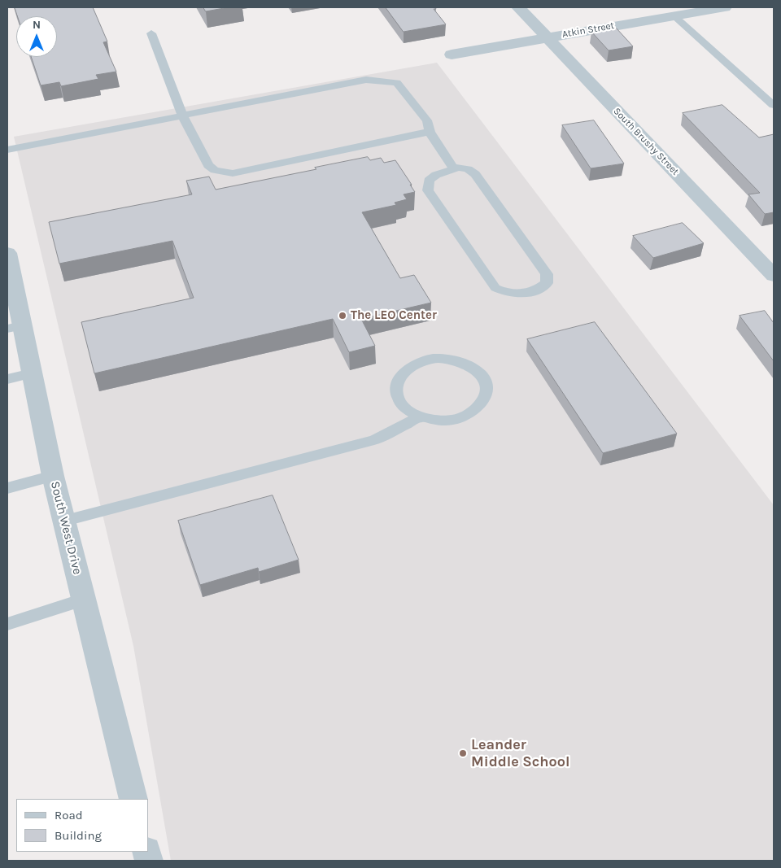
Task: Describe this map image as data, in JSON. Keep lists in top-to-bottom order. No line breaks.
{"streets":{"street":["Atkin Street","South Brushy Street","South West Drive"]},"crossings":[["Atkin Street","South Brushy Street"]],"places":["The LEO Center","Leander Middle School"],"legend":["Road","Building"],"north":"top"}
